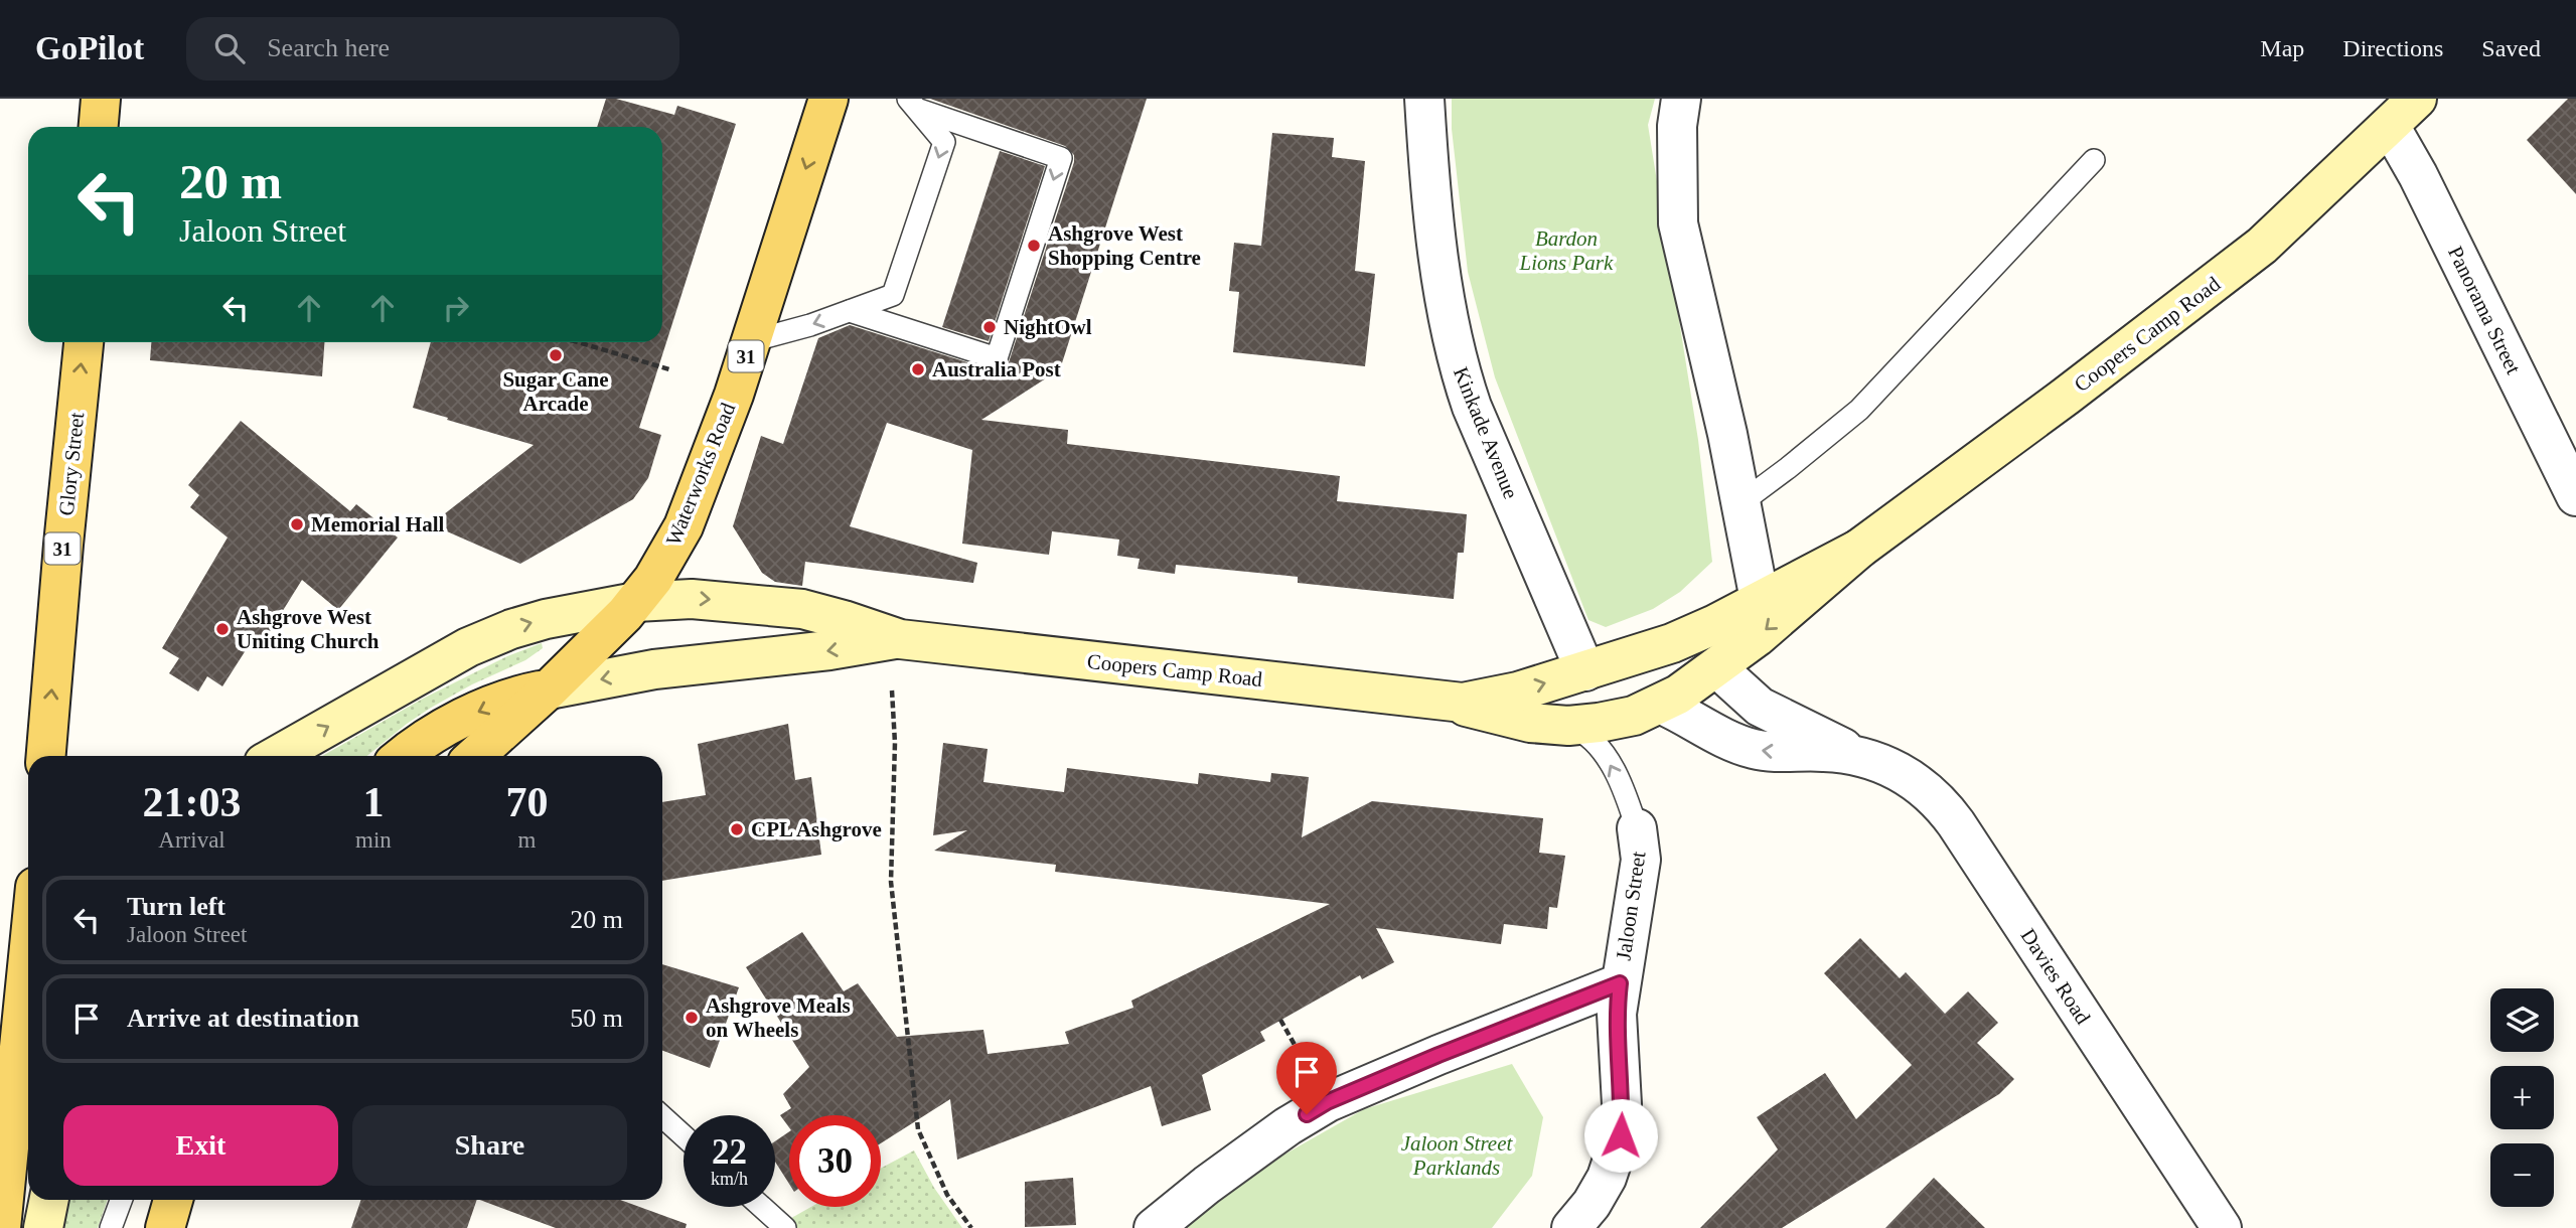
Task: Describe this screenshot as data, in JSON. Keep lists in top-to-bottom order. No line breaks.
{"streets":{"main road":["Coopers Camp Road","31","Glory Street","Waterworks Road"],"street":["Panorama Street","Kinkade Avenue","Jaloon Street","Davies Road"]},"crossings":[["Panorama Street","Coopers Camp Road"],["Coopers Camp Road","Kinkade Avenue"],["Coopers Camp Road","Waterworks Road"],["Coopers Camp Road","Jaloon Street"],["Coopers Camp Road","Davies Road"]],"one_way":["Glory Street"],"parks":["Bardon Lions Park","Jaloon Street Parklands"],"places":["Ashgrove West Shopping Centre","NightOwl","Sugar Cane Arcade","Australia Post","Memorial Hall","Ashgrove West Uniting Church","CPL Ashgrove","Ashgrove Meals on Wheels"],"page":{"header":"GoPilot","search":"Search here","nav":["Map","Directions","Saved"],"turn":["20 m","Jaloon Street"],"eta":["21:03","Arrival","1","min","70","m"],"list":[{"name":"Turn left","note":"Jaloon Street","value":"20 m"},{"name":"Arrive at destination","value":"50 m"}],"map_buttons":["+","−"],"buttons":["Exit","Share"],"speed":"22 km/h","limit":"30"}}
